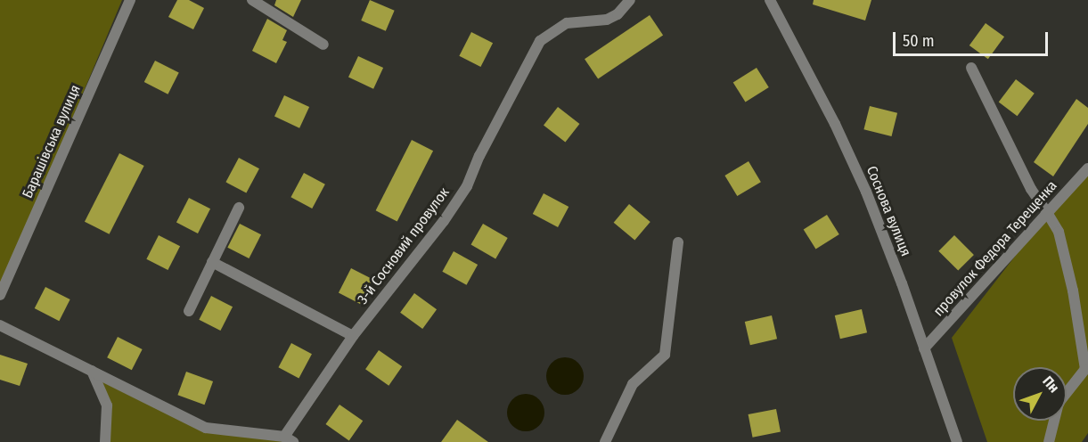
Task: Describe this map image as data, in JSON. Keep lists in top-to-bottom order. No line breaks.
{"streets":{"street":["Барашівська вулиця","Соснова вулиця","3-й Сосновий провулок","провулок Федора Терещенка"]},"crossings":[["Соснова вулиця","провулок Федора Терещенка"]],"scale_bar":"50 m","north":"top right"}
